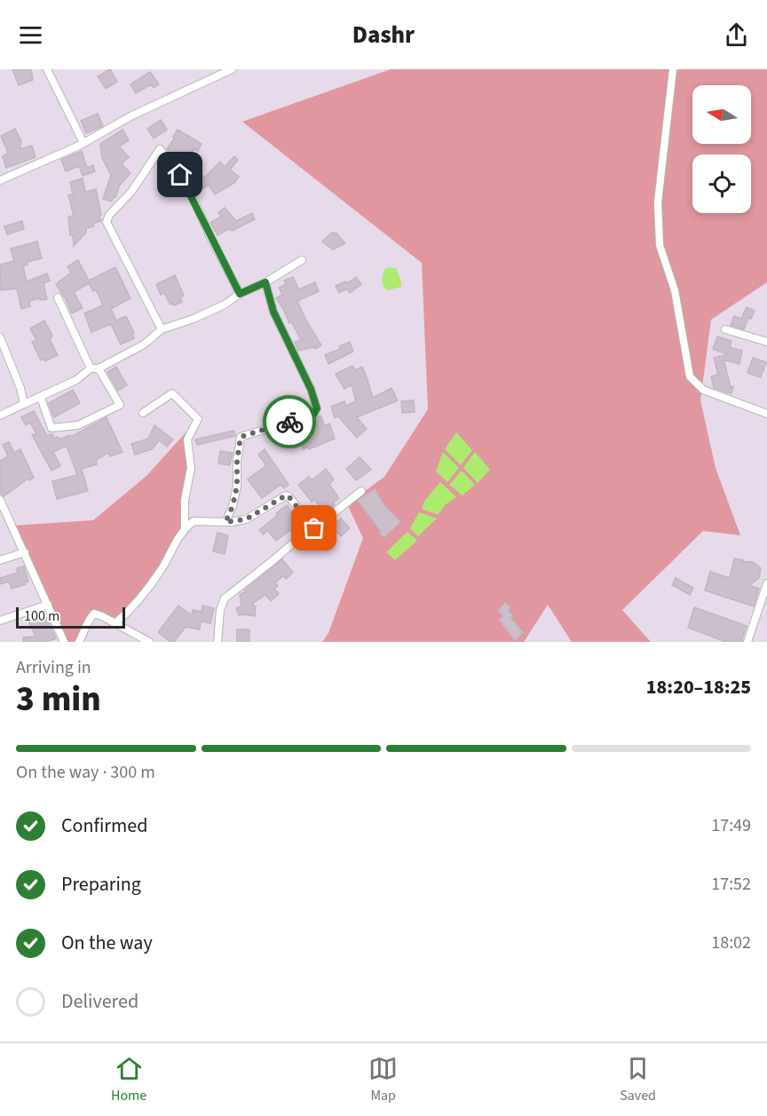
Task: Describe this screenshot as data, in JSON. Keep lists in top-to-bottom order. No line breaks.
{"scale_bar":"100 m","north":"left","page":{"header":"Dashr","scale":"100 m","heading":["3 min","Arriving in","18:20–18:25"],"bar":"On the way · 300 m","list":[["Confirmed","17:49"],["Preparing","17:52"],["On the way","18:02"],"Delivered"],"tabs":["Home","Map","Saved"]}}
